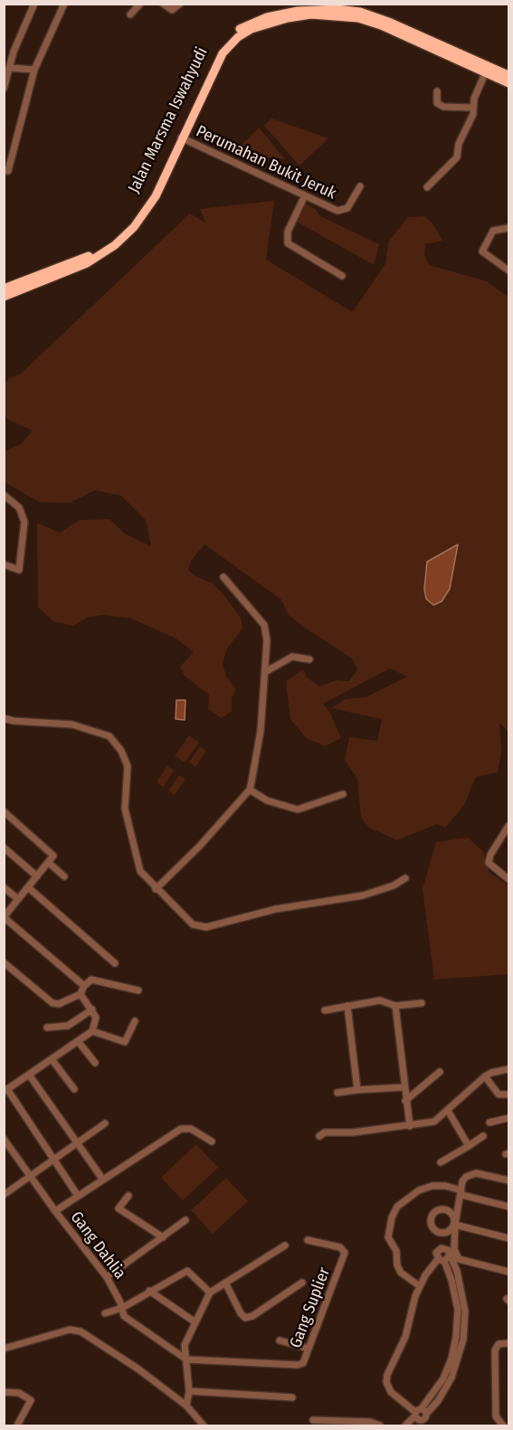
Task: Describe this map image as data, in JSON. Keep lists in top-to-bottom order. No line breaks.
{"streets":{"highway":["Jalan Marsma Iswahyudi"],"street":["Perumahan Bukit Jeruk","Gang Dahlia","Gang Suplier"]},"crossings":[["Jalan Marsma Iswahyudi","Perumahan Bukit Jeruk"],["Gang Dahlia","Gang Suplier"]]}
